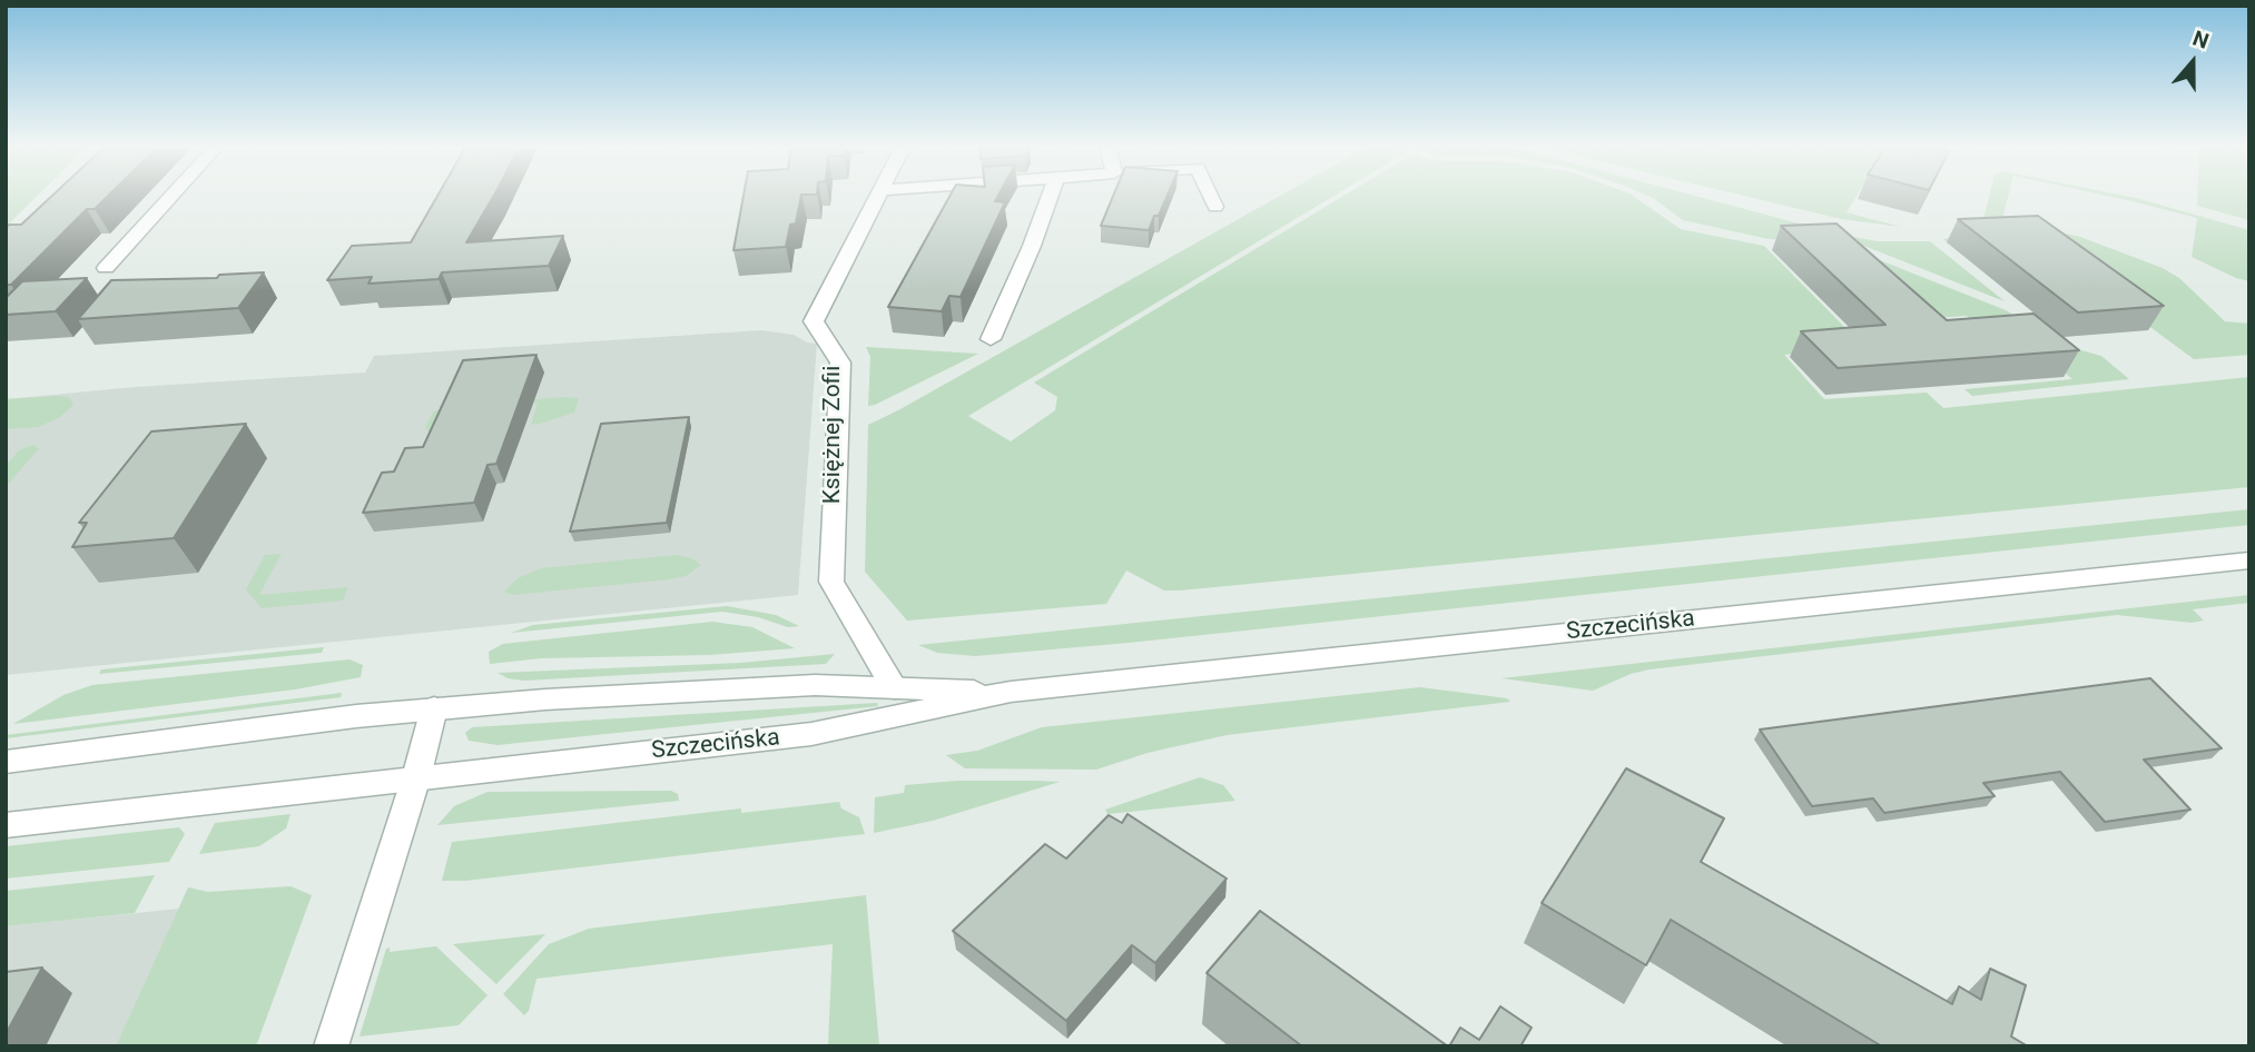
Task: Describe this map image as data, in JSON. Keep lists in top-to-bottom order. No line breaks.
{"streets":{"street":["Księżnej Zofii","Szczecińska"]},"crossings":[["Księżnej Zofii","Szczecińska"]],"north":"top"}
